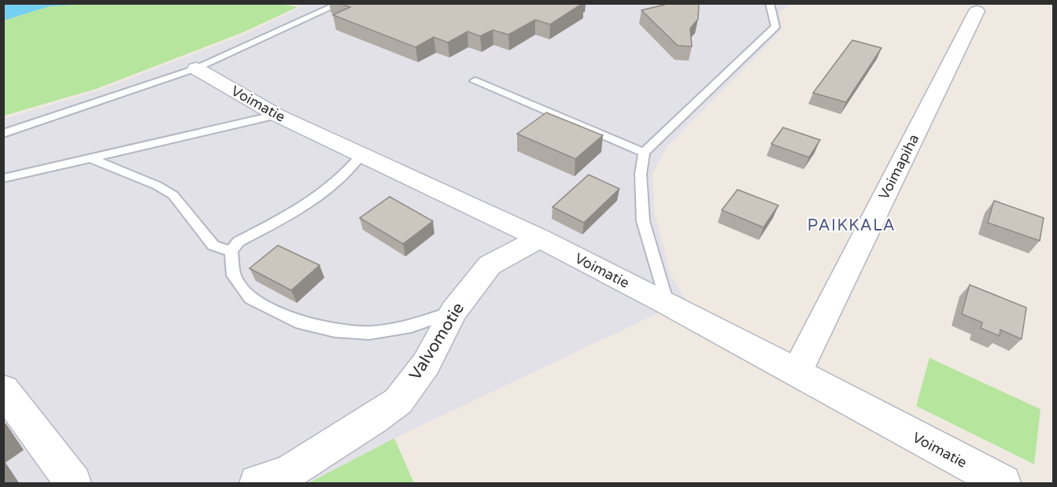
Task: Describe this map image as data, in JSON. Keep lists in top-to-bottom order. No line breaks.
{"streets":{"street":["Voimatie","Voimapiha","Valvomotie"]},"crossings":[["Voimatie","Voimapiha"],["Voimatie","Valvomotie"]],"districts":["PAIKKALA"]}
